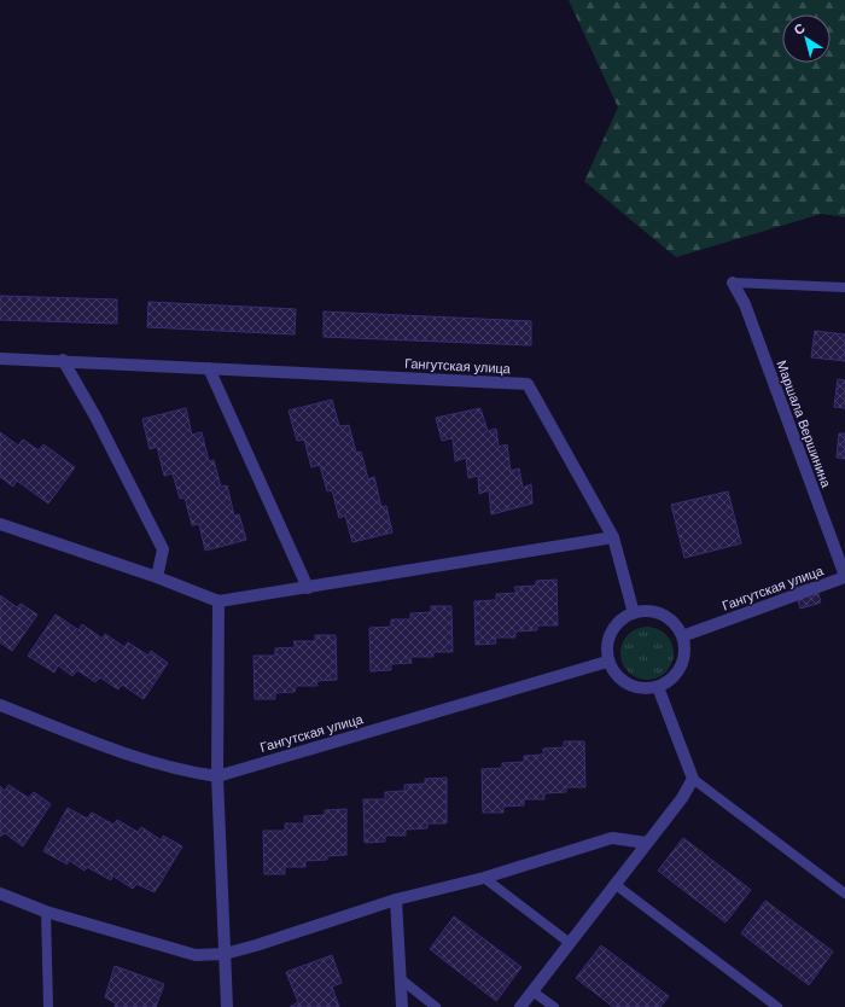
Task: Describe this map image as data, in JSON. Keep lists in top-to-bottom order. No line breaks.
{"streets":{"street":["Гангутская улица","Маршала Вершинина"]},"crossings":[["Гангутская улица","Маршала Вершинина"]],"north":"top left"}
